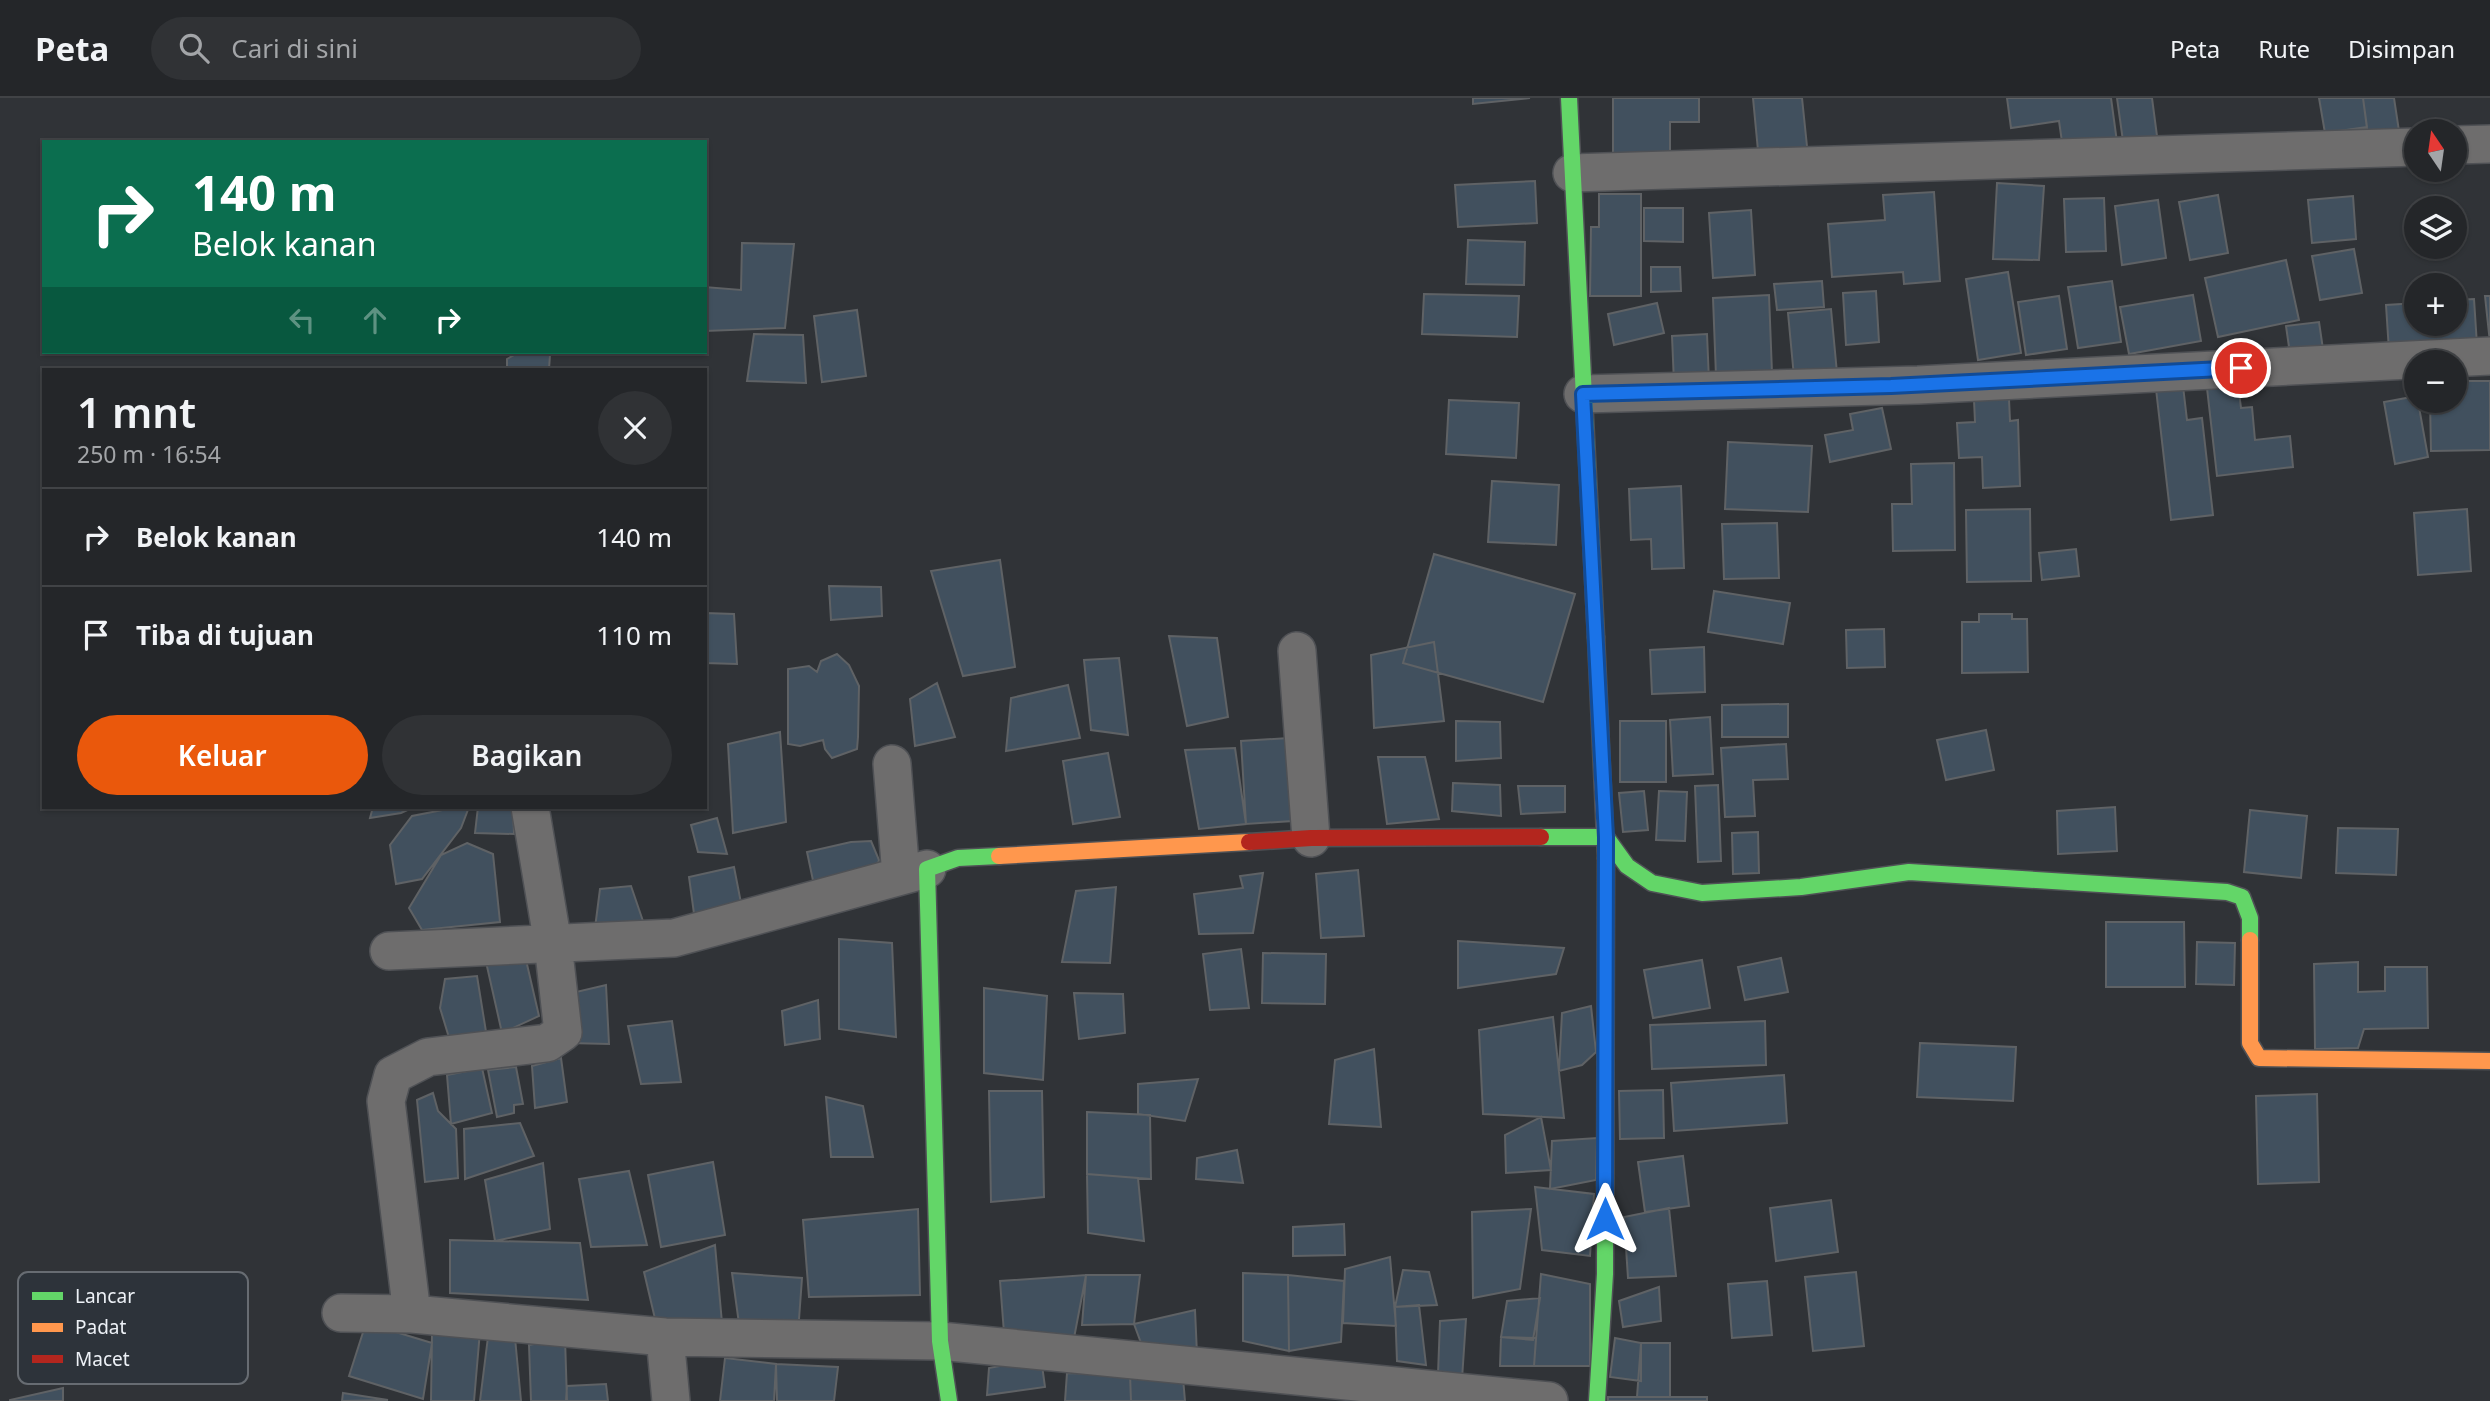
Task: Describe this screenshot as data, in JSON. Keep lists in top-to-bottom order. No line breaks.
{"legend":["Lancar","Padat","Macet"],"north":"top","page":{"header":"Peta","search":"Cari di sini","nav":["Peta","Rute","Disimpan"],"map_buttons":["+","−"],"turn":["140 m","Belok kanan"],"heading":["1 mnt","250 m · 16:54"],"list":[{"name":"Belok kanan","value":"140 m"},{"name":"Tiba di tujuan","value":"110 m"}],"buttons":["Keluar","Bagikan"]}}
